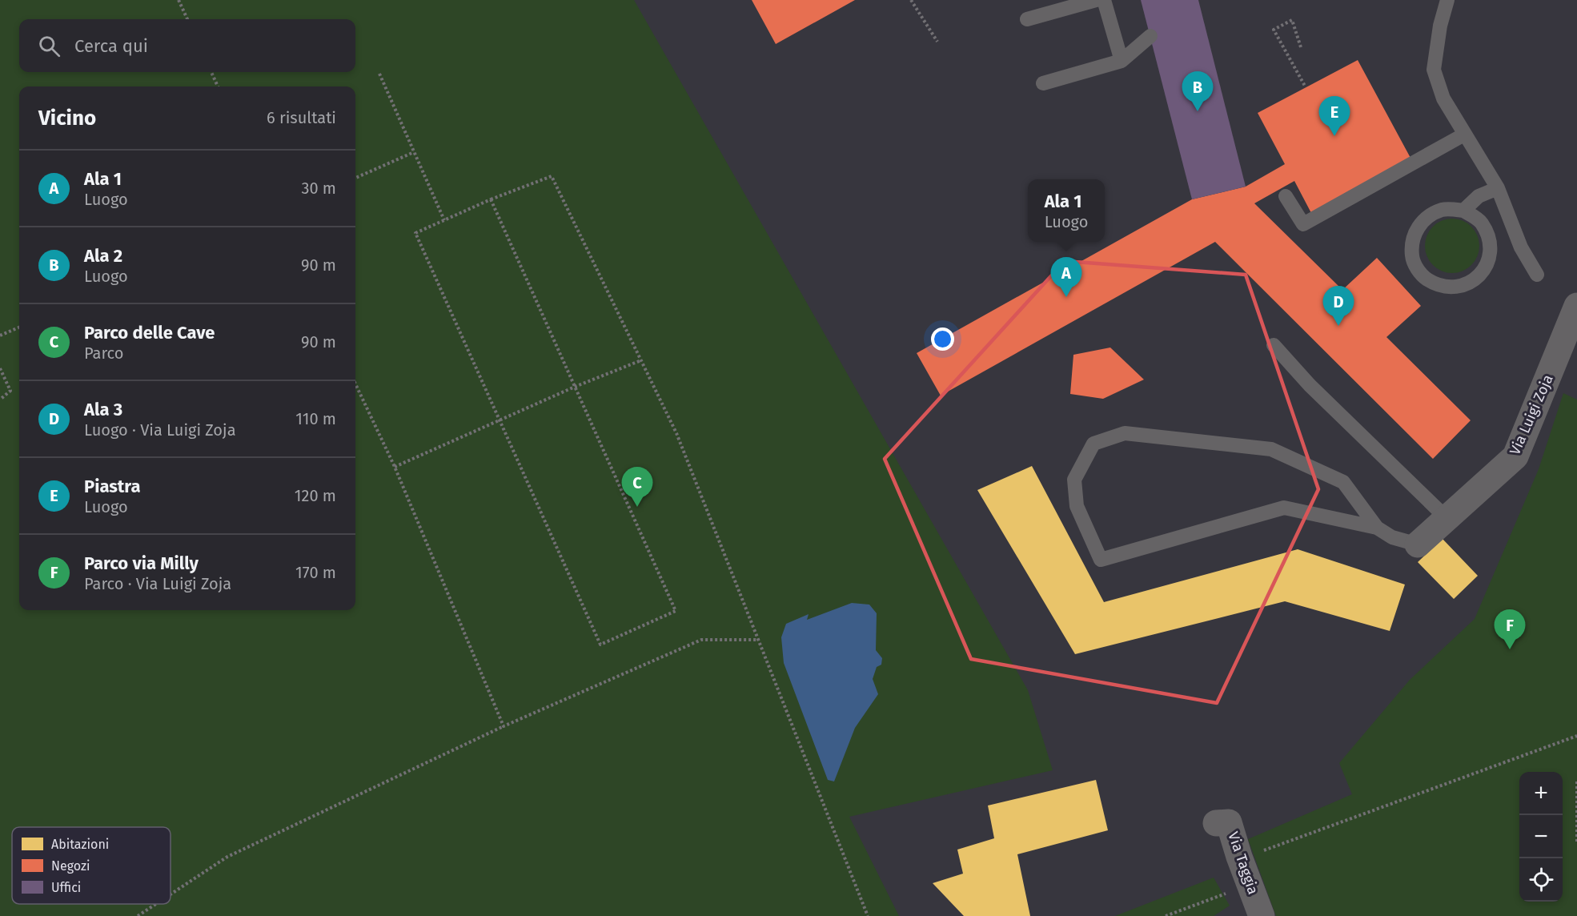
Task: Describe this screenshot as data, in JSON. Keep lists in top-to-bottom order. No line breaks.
{"streets":{"street":["Via Luigi Zoja","Via Taggia"]},"legend":["Abitazioni","Negozi","Uffici"],"page":{"search":"Cerca qui","pins":["B","E","A","D","C","F"],"heading":["Vicino","6 risultati"],"list":[{"mark":"A","name":"Ala 1","note":"Luogo","value":"30 m"},{"mark":"B","name":"Ala 2","note":"Luogo","value":"90 m"},{"mark":"C","name":"Parco delle Cave","note":"Parco","value":"90 m"},{"mark":"D","name":"Ala 3","note":"Luogo · Via Luigi Zoja","value":"110 m"},{"mark":"E","name":"Piastra","note":"Luogo","value":"120 m"},{"mark":"F","name":"Parco via Milly","note":"Parco · Via Luigi Zoja","value":"170 m"}],"popup":["Ala 1","Luogo"],"map_buttons":["+","−"]}}
